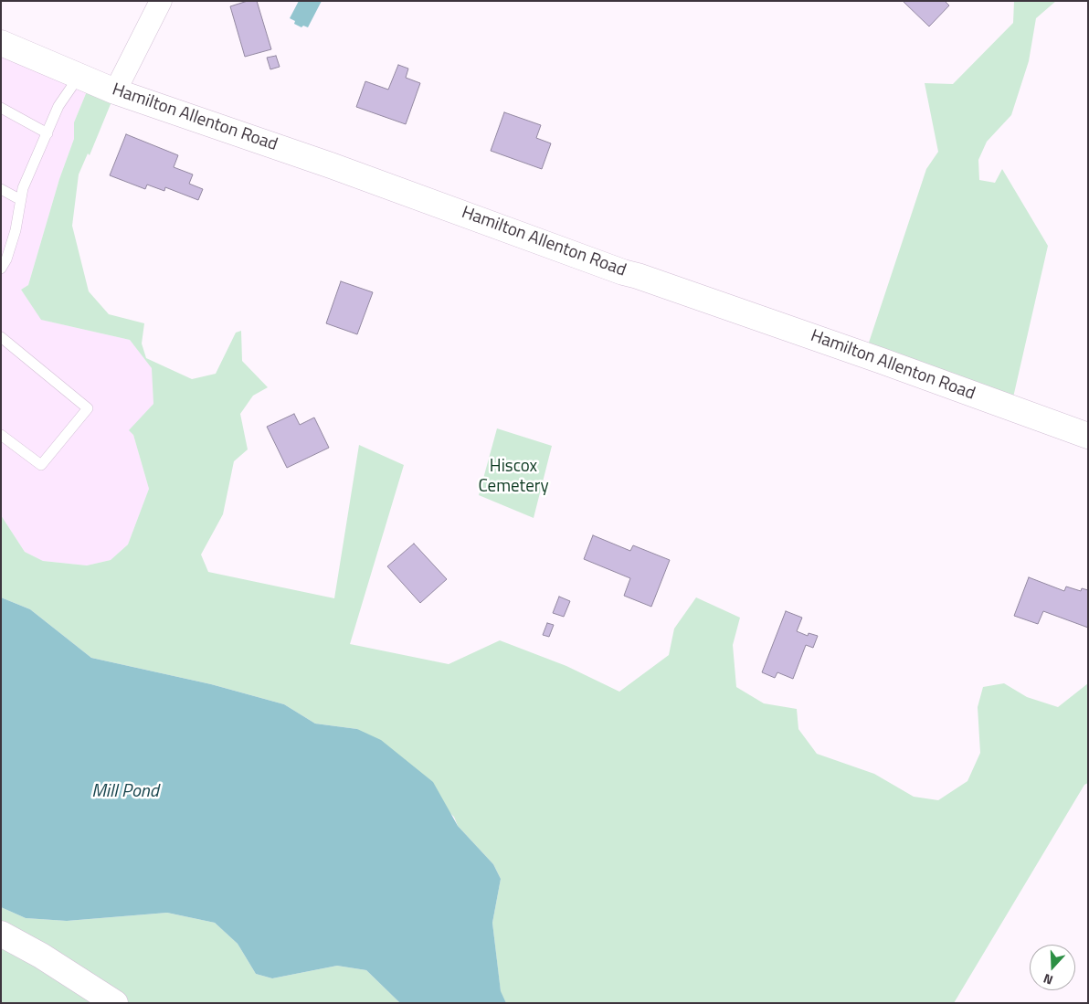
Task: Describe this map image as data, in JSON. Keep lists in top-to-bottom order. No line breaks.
{"streets":{"street":["Hamilton Allenton Road"]},"water":["Mill Pond"],"parks":["Hiscox Cemetery"],"north":"bottom"}
